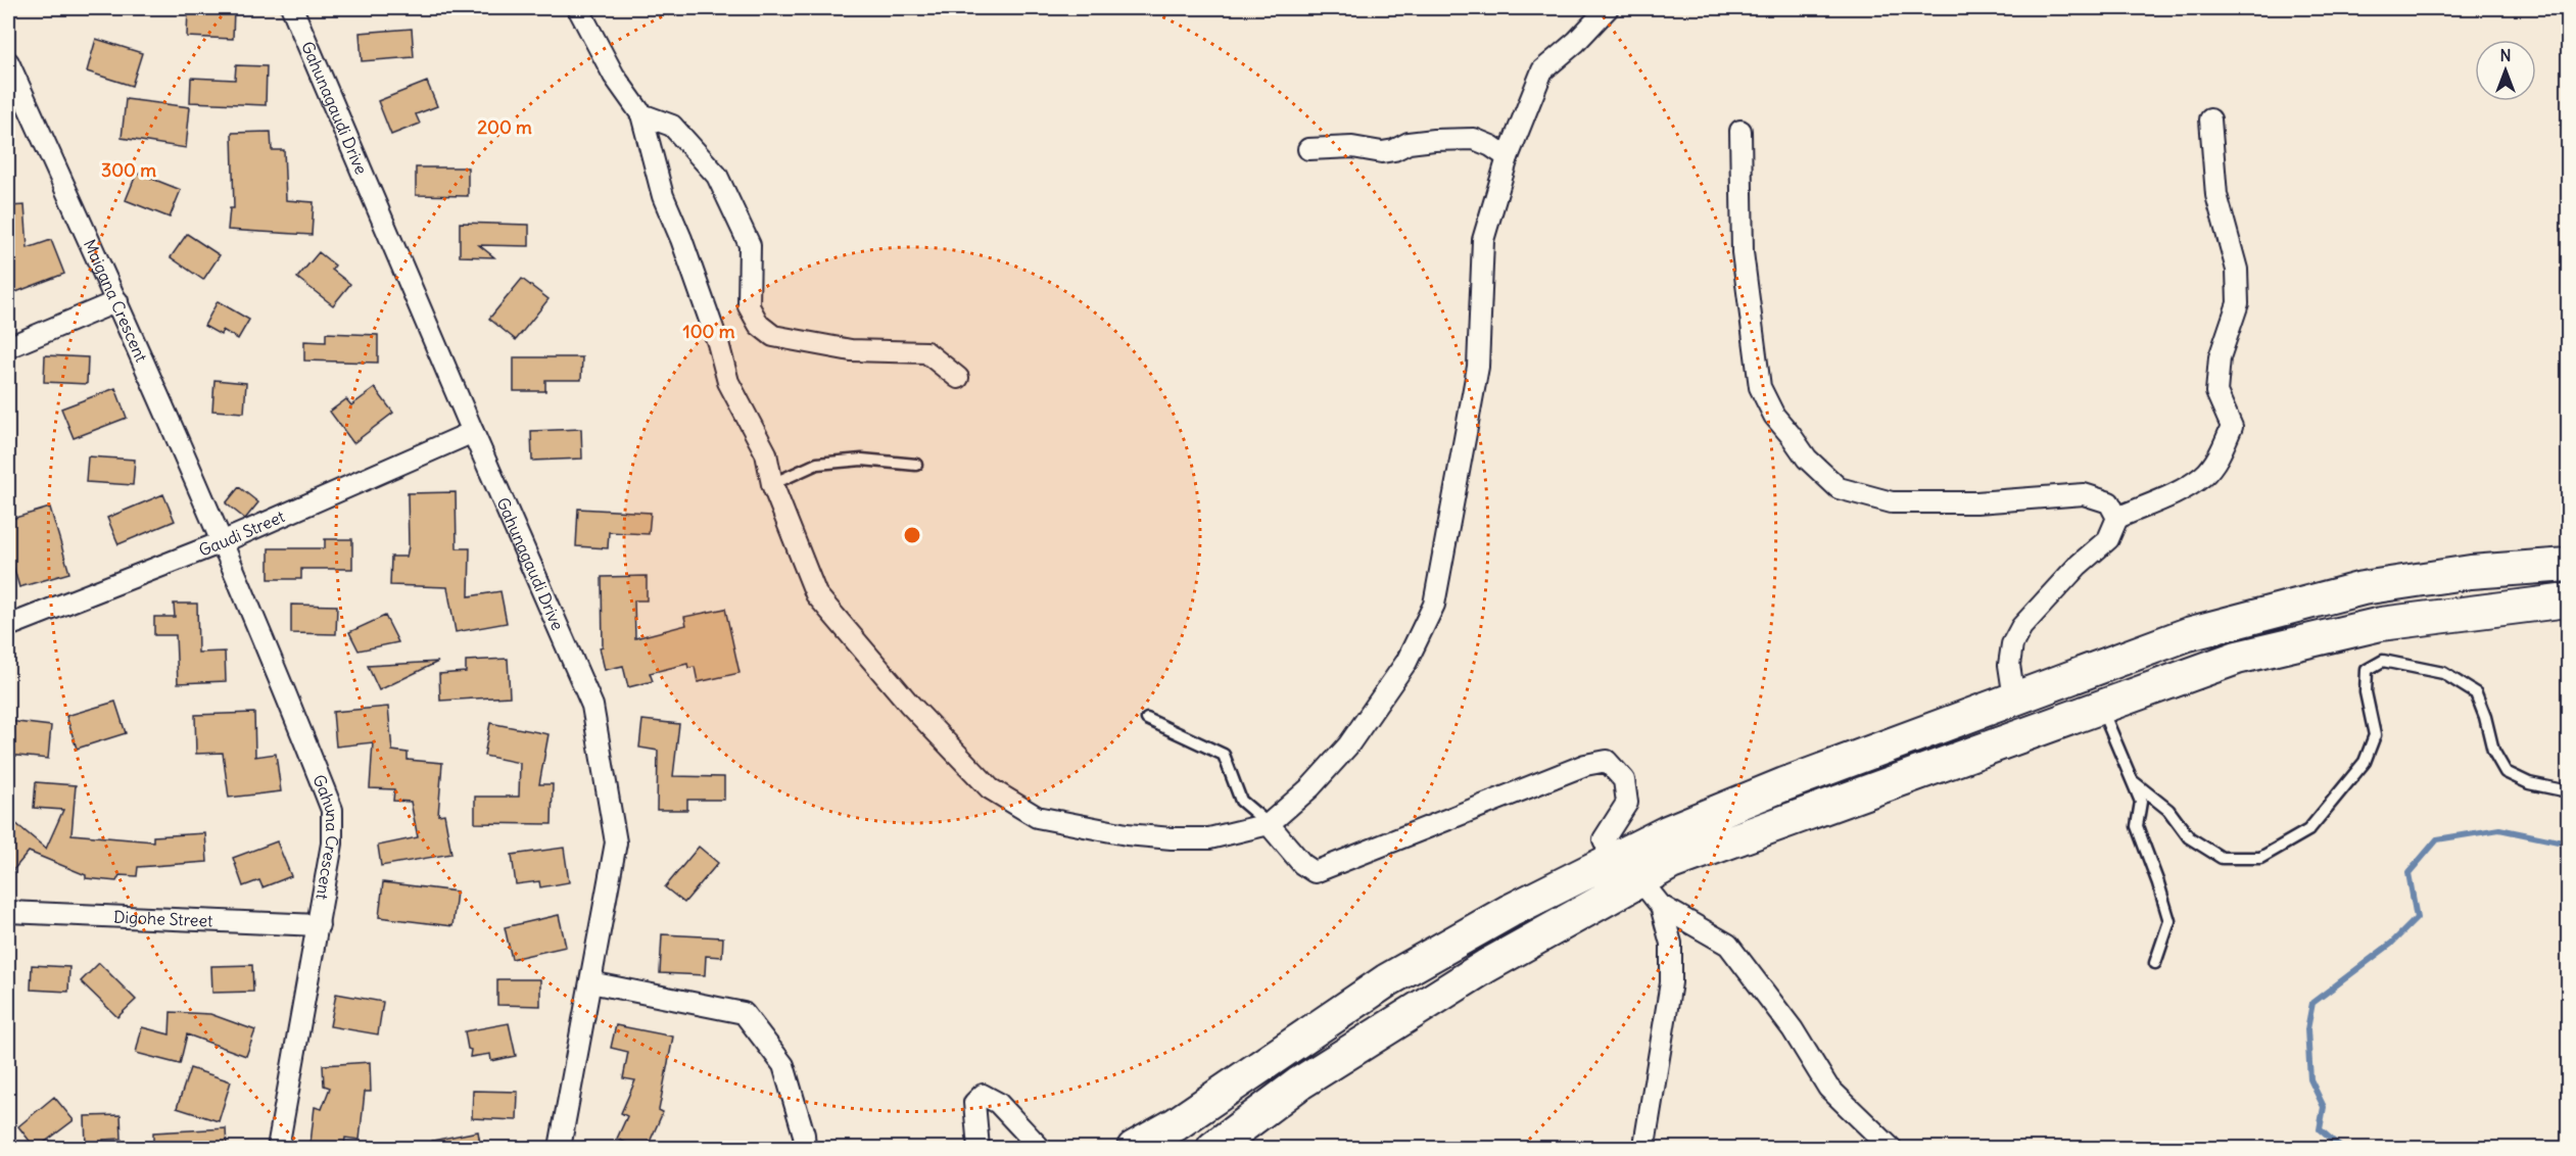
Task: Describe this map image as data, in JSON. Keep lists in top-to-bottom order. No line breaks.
{"streets":{"street":["Gahunagaudi Drive","Maigana Crescent","Gaudi Street","Gahuna Crescent","Digohe Street"]},"crossings":[["Gahunagaudi Drive","Gaudi Street"],["Maigana Crescent","Gaudi Street"],["Maigana Crescent","Gahuna Crescent"],["Gaudi Street","Gahuna Crescent"],["Gahuna Crescent","Digohe Street"]],"north":"top","rings":["200 m","300 m","100 m"]}
